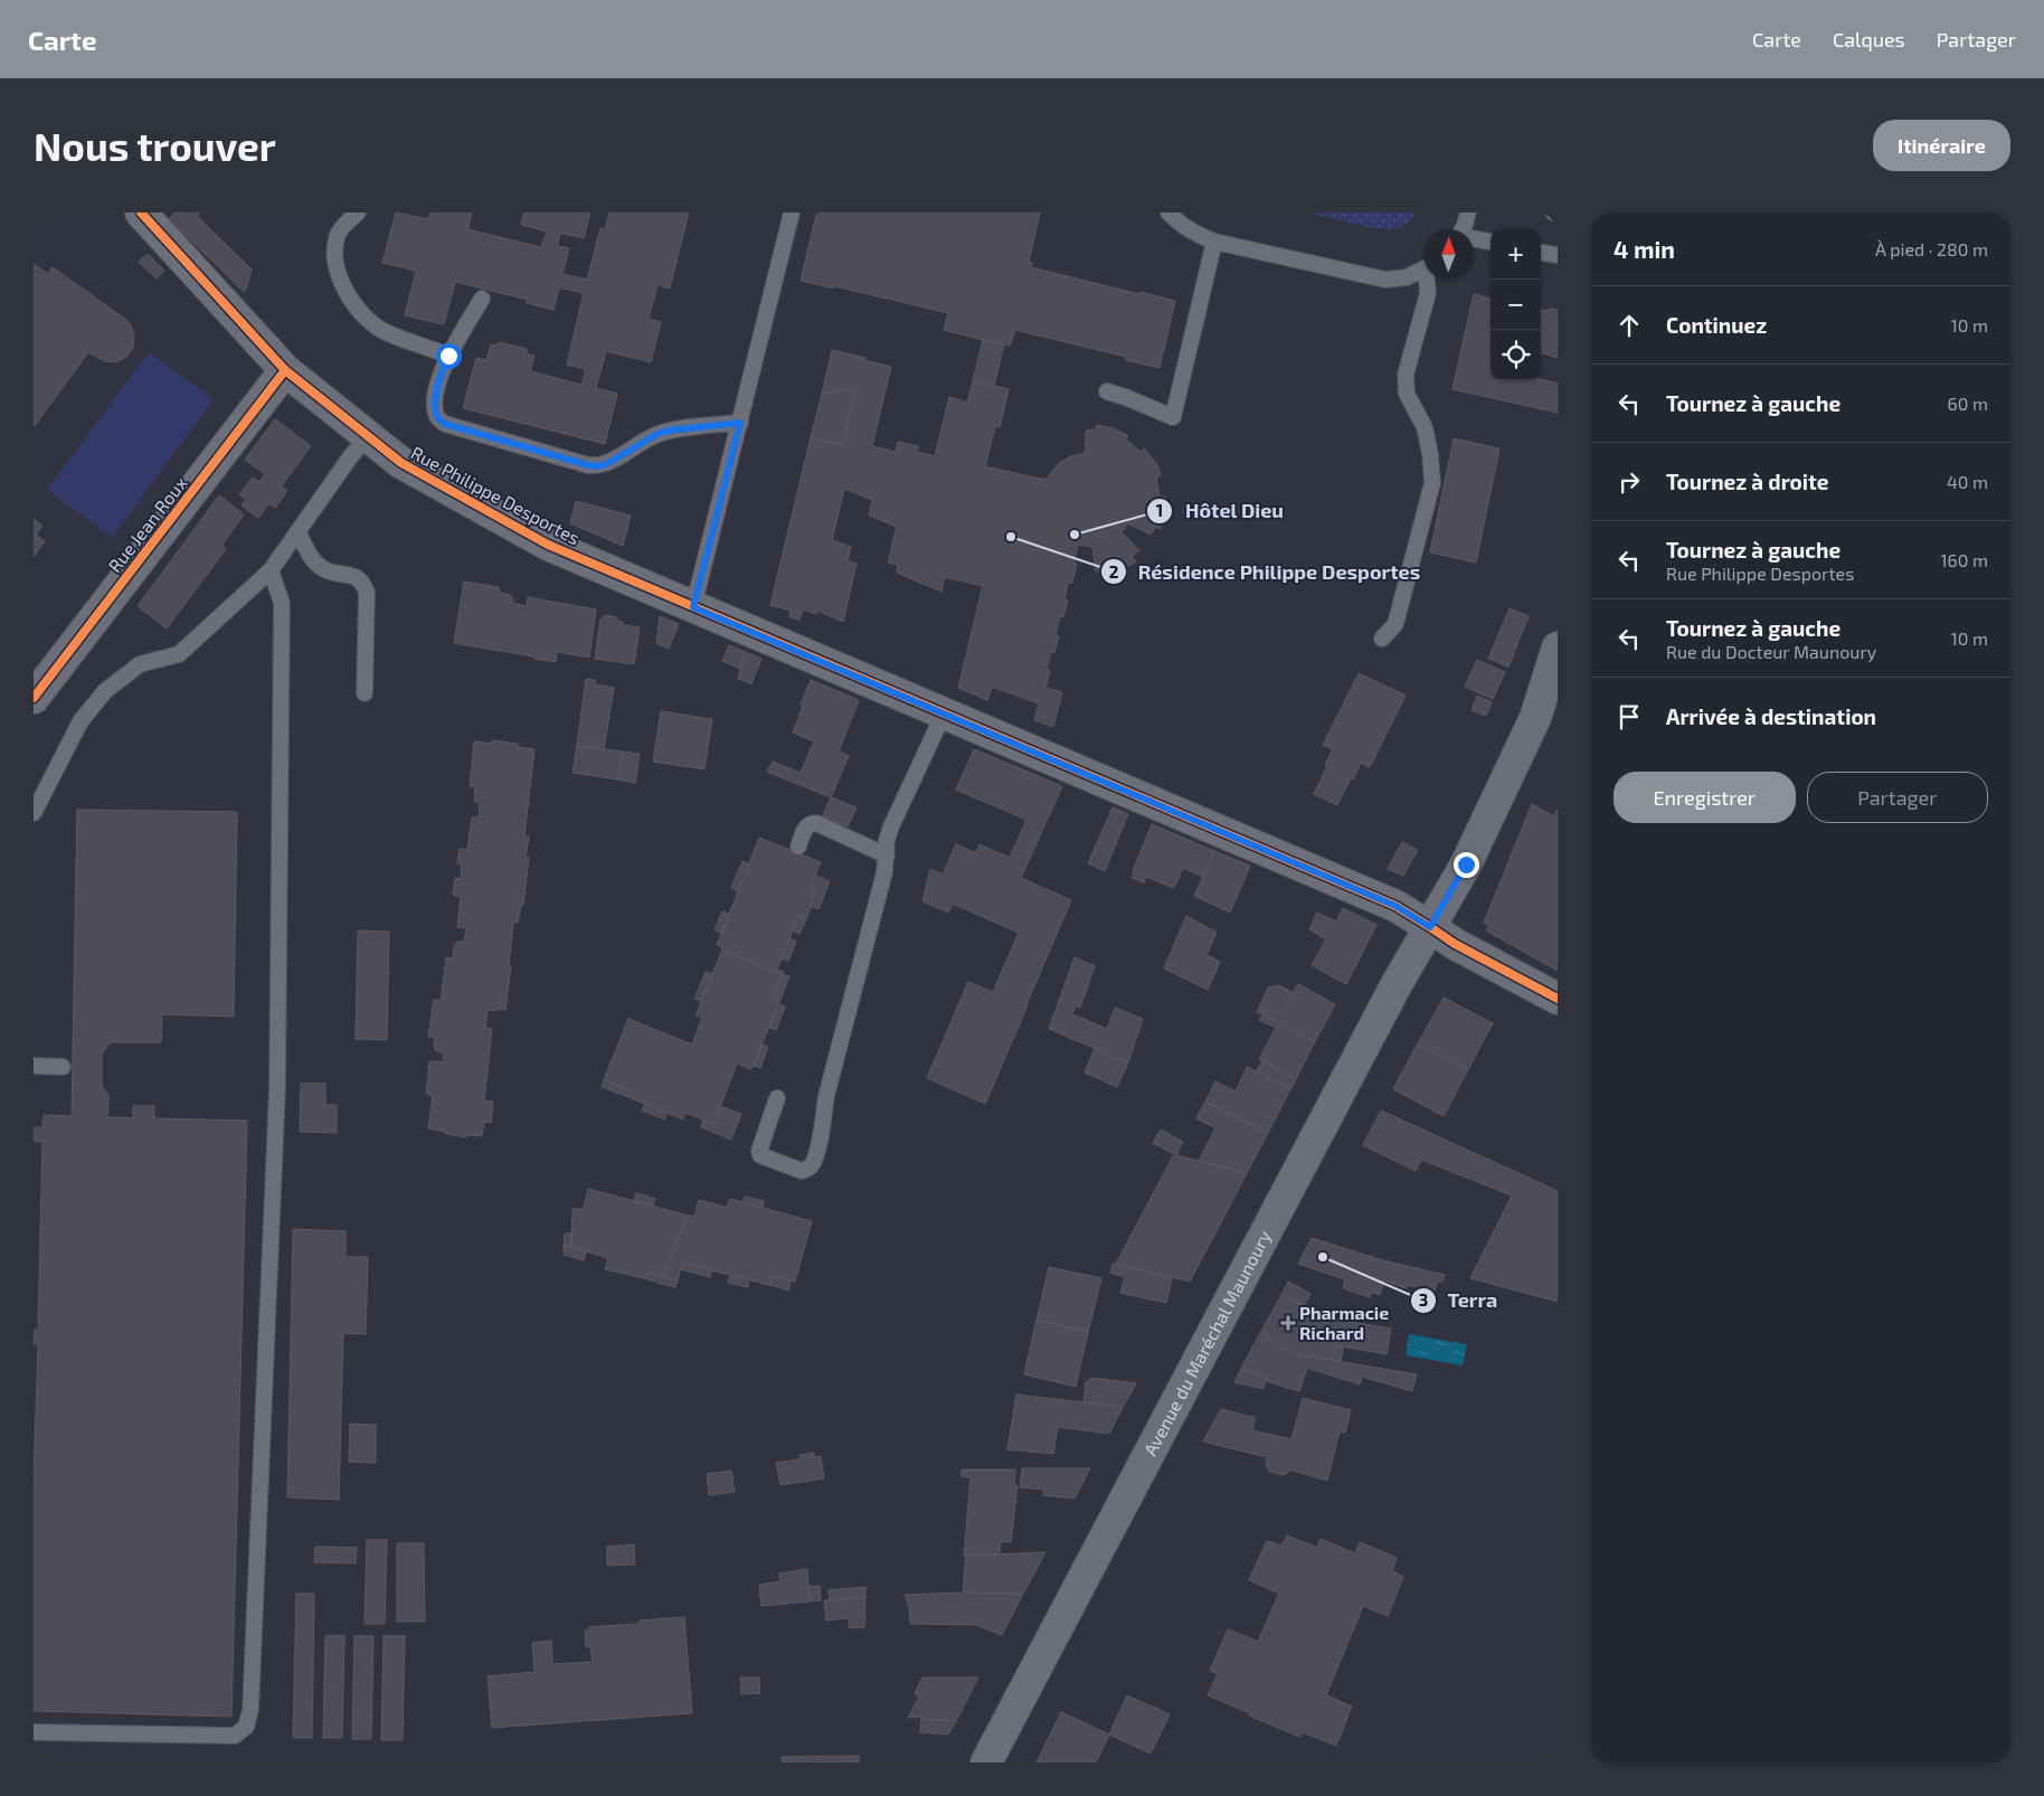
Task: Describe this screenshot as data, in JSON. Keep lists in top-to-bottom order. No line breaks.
{"streets":{"street":["Rue Philippe Desportes","Rue Jean Roux","Avenue du Maréchal Maunoury"]},"crossings":[["Rue Philippe Desportes","Rue Jean Roux"],["Rue Philippe Desportes","Avenue du Maréchal Maunoury"]],"places":{"other":["Hôtel Dieu","Résidence Philippe Desportes","Terra"],"health":["Pharmacie Richard"]},"north":"top","page":{"header":"Carte","nav":["Carte","Calques","Partager"],"buttons":["Itinéraire",["Enregistrer","Partager"]],"title":"Nous trouver","heading":["4 min","À pied · 280 m"],"map_buttons":["+","−"],"list":[["Continuez","10 m"],["Tournez à gauche","60 m"],["Tournez à droite","40 m"],["Tournez à gauche","Rue Philippe Desportes","160 m"],["Tournez à gauche","Rue du Docteur Maunoury","10 m"],"Arrivée à destination"]}}
